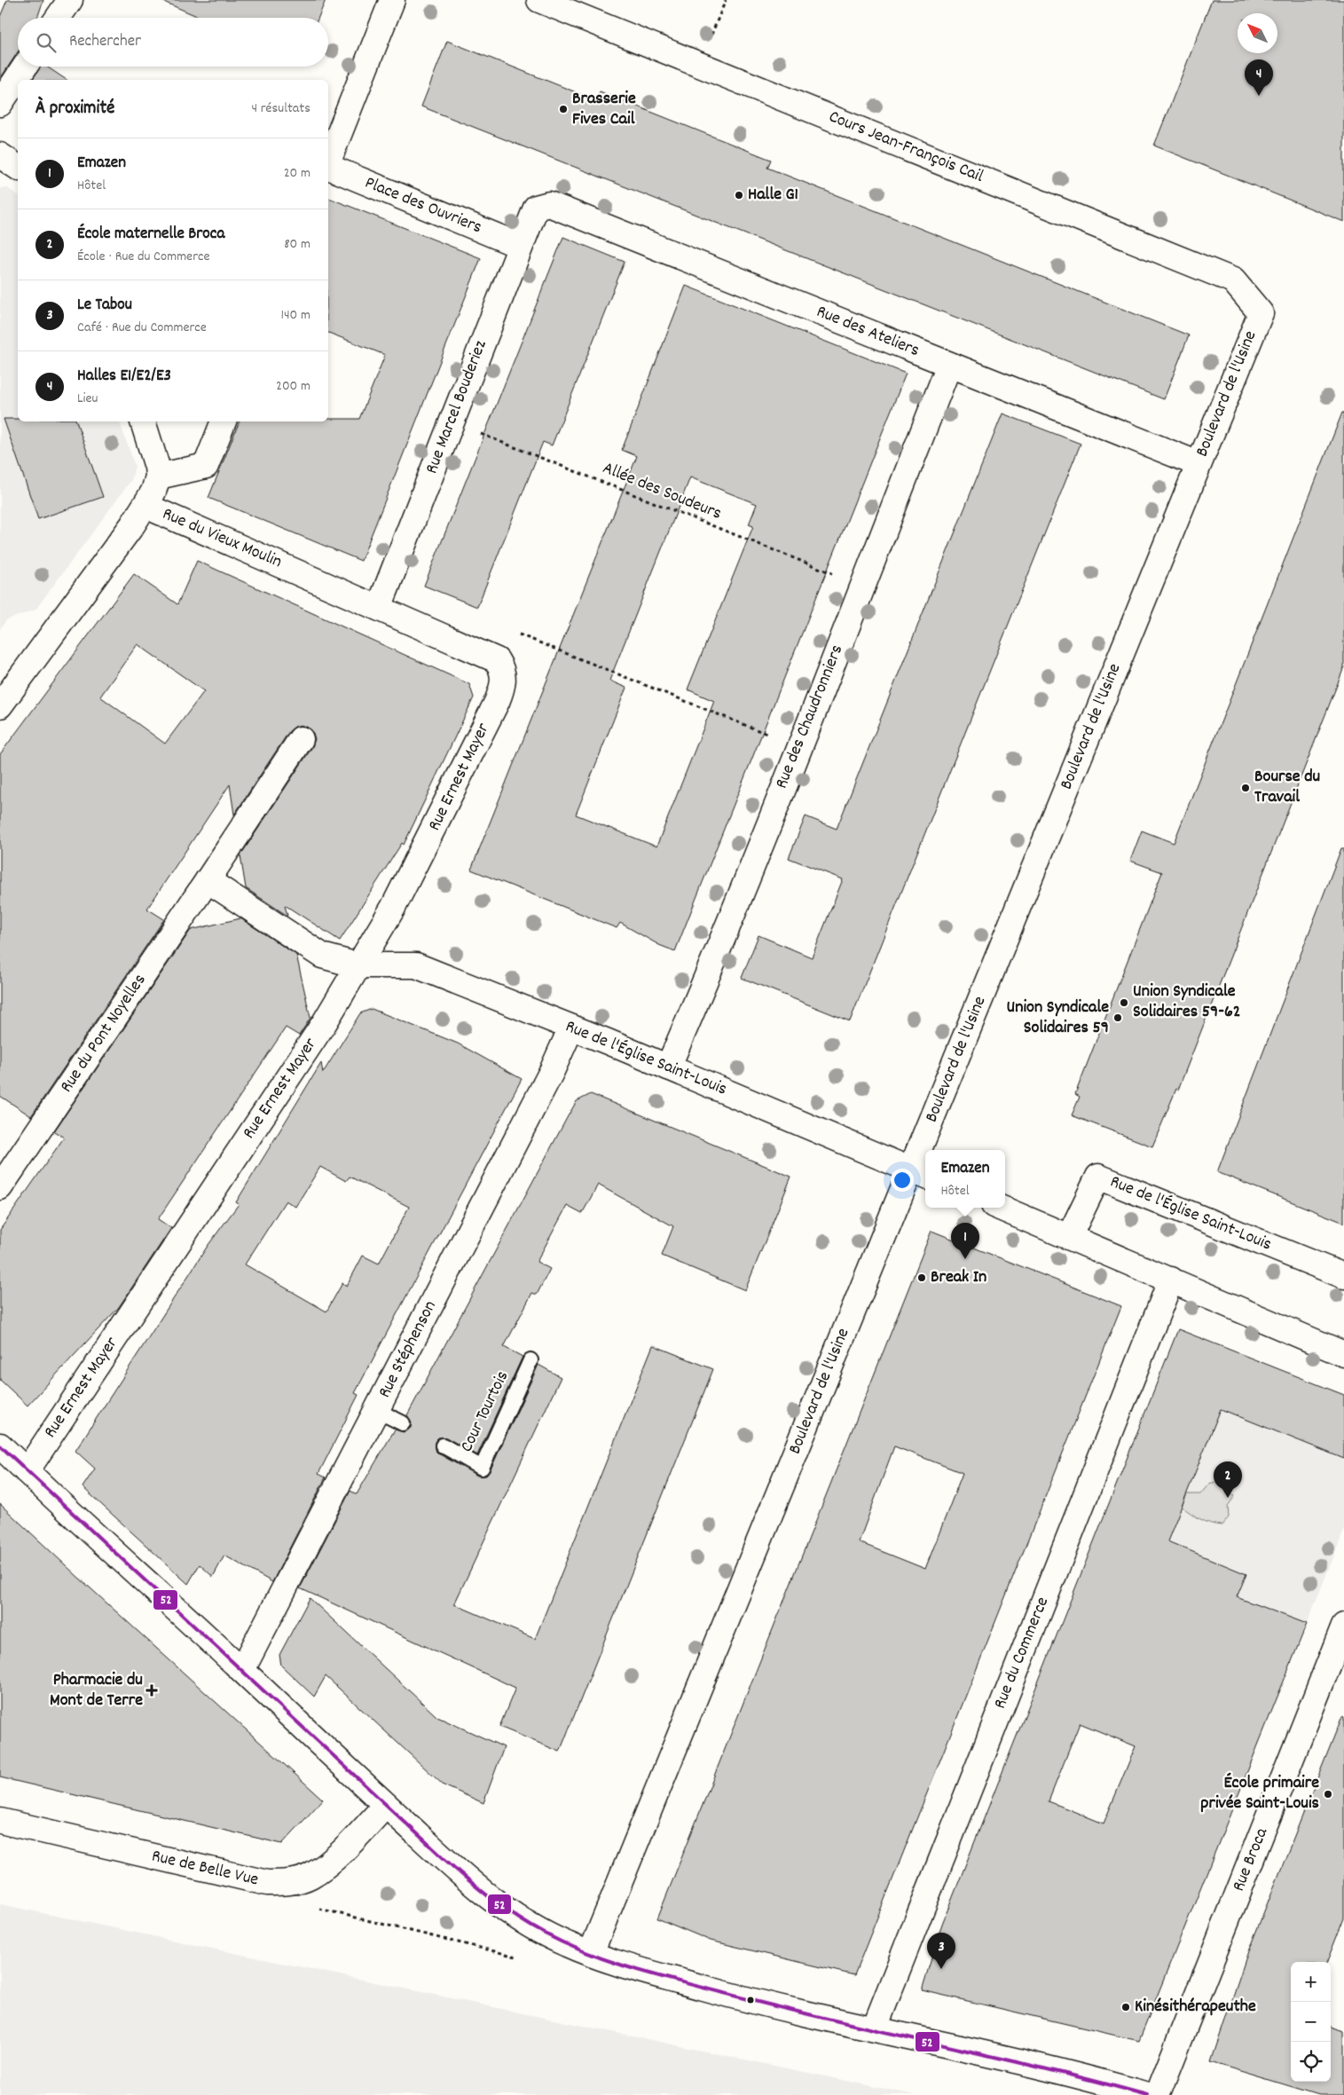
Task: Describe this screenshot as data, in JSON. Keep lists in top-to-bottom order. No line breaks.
{"streets":{"street":["Cours Jean-François Cail","Place des Ouvriers","Rue des Ateliers","Boulevard de l'Usine","Rue Marcel Bouderiez","Rue du Vieux Moulin","Rue des Chaudronniers","Rue Ernest Mayer","Rue du Pont Noyelles","Rue de l'Église Saint-Louis","Rue Stéphenson","Rue du Commerce","Rue Broca","Rue de Belle Vue"],"lane":["Cour Tourtois"],"path":["Allée des Soudeurs"]},"crossings":[["Cours Jean-François Cail","Boulevard de l'Usine"],["Place des Ouvriers","Rue Marcel Bouderiez"],["Rue des Ateliers","Boulevard de l'Usine"],["Rue des Ateliers","Rue Marcel Bouderiez"],["Rue des Ateliers","Rue des Chaudronniers"],["Boulevard de l'Usine","Rue de l'Église Saint-Louis"],["Rue Marcel Bouderiez","Allée des Soudeurs"],["Rue Marcel Bouderiez","Rue du Vieux Moulin"],["Allée des Soudeurs","Rue des Chaudronniers"],["Rue du Vieux Moulin","Rue Ernest Mayer"],["Rue des Chaudronniers","Rue de l'Église Saint-Louis"],["Rue Ernest Mayer","Rue de l'Église Saint-Louis"],["Rue de l'Église Saint-Louis","Rue Stéphenson"]],"places":{"other":["Brasserie Fives Cail","Halle G1","Bourse du Travail","Union Syndicale Solidaires 59-62","Union Syndicale Solidaires 59","Break In","École primaire privée Saint-Louis","Kinésithérapeuthe"],"health":["Pharmacie du Mont de Terre"]},"lines":["transit line 52"],"north":"top left","page":{"search":"Rechercher","pins":["4","1","2","3"],"heading":["À proximité","4 résultats"],"list":[{"mark":"1","name":"Emazen","note":"Hôtel","value":"20 m"},{"mark":"2","name":"École maternelle Broca","note":"École · Rue du Commerce","value":"80 m"},{"mark":"3","name":"Le Tabou","note":"Café · Rue du Commerce","value":"140 m"},{"mark":"4","name":"Halles E1/E2/E3","note":"Lieu","value":"200 m"}],"popup":["Emazen","Hôtel"],"map_buttons":["+","−"]}}
